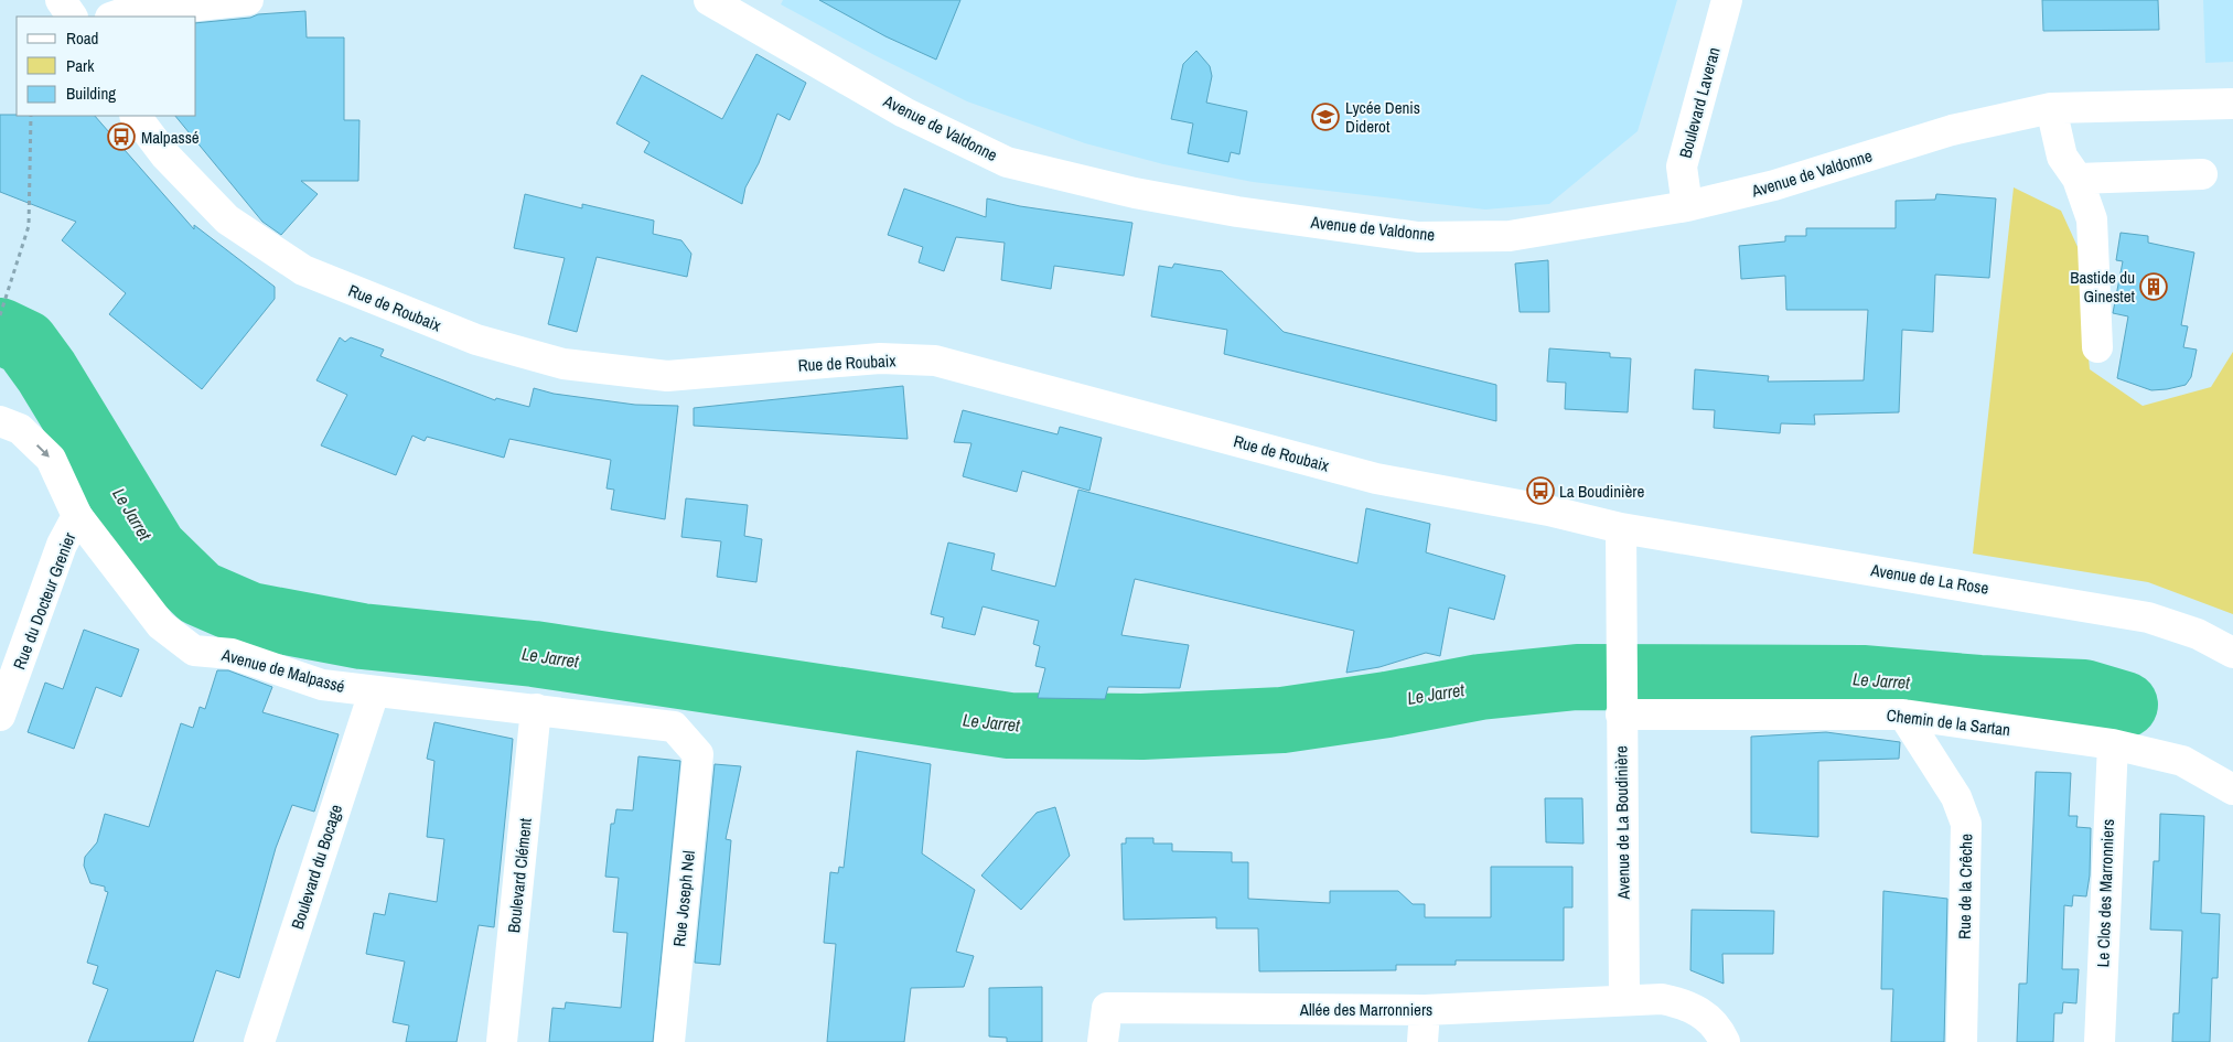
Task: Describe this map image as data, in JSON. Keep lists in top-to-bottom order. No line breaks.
{"streets":{"street":["Boulevard Laveran","Avenue de Valdonne","Rue de Roubaix","Avenue de La Rose","Rue du Docteur Grenier","Avenue de Malpassé","Chemin de la Sartan","Avenue de La Boudinière","Boulevard du Bocage","Boulevard Clément","Rue de la Crêche","Le Clos des Marronniers","Rue Joseph Nel","Allée des Marronniers"]},"crossings":[["Boulevard Laveran","Avenue de Valdonne"],["Rue de Roubaix","Avenue de La Rose"],["Rue de Roubaix","Avenue de La Boudinière"],["Avenue de La Rose","Avenue de La Boudinière"],["Rue du Docteur Grenier","Avenue de Malpassé"],["Avenue de Malpassé","Boulevard du Bocage"],["Avenue de Malpassé","Boulevard Clément"],["Avenue de Malpassé","Rue Joseph Nel"],["Chemin de la Sartan","Avenue de La Boudinière"],["Chemin de la Sartan","Rue de la Crêche"],["Chemin de la Sartan","Le Clos des Marronniers"],["Avenue de La Boudinière","Allée des Marronniers"]],"water":["Le Jarret"],"places":{"school or university":["Lycée Denis Diderot"],"bus stop":["Malpassé","La Boudinière"],"building":["Bastide du Ginestet"]},"legend":["Road","Park","Building"]}
